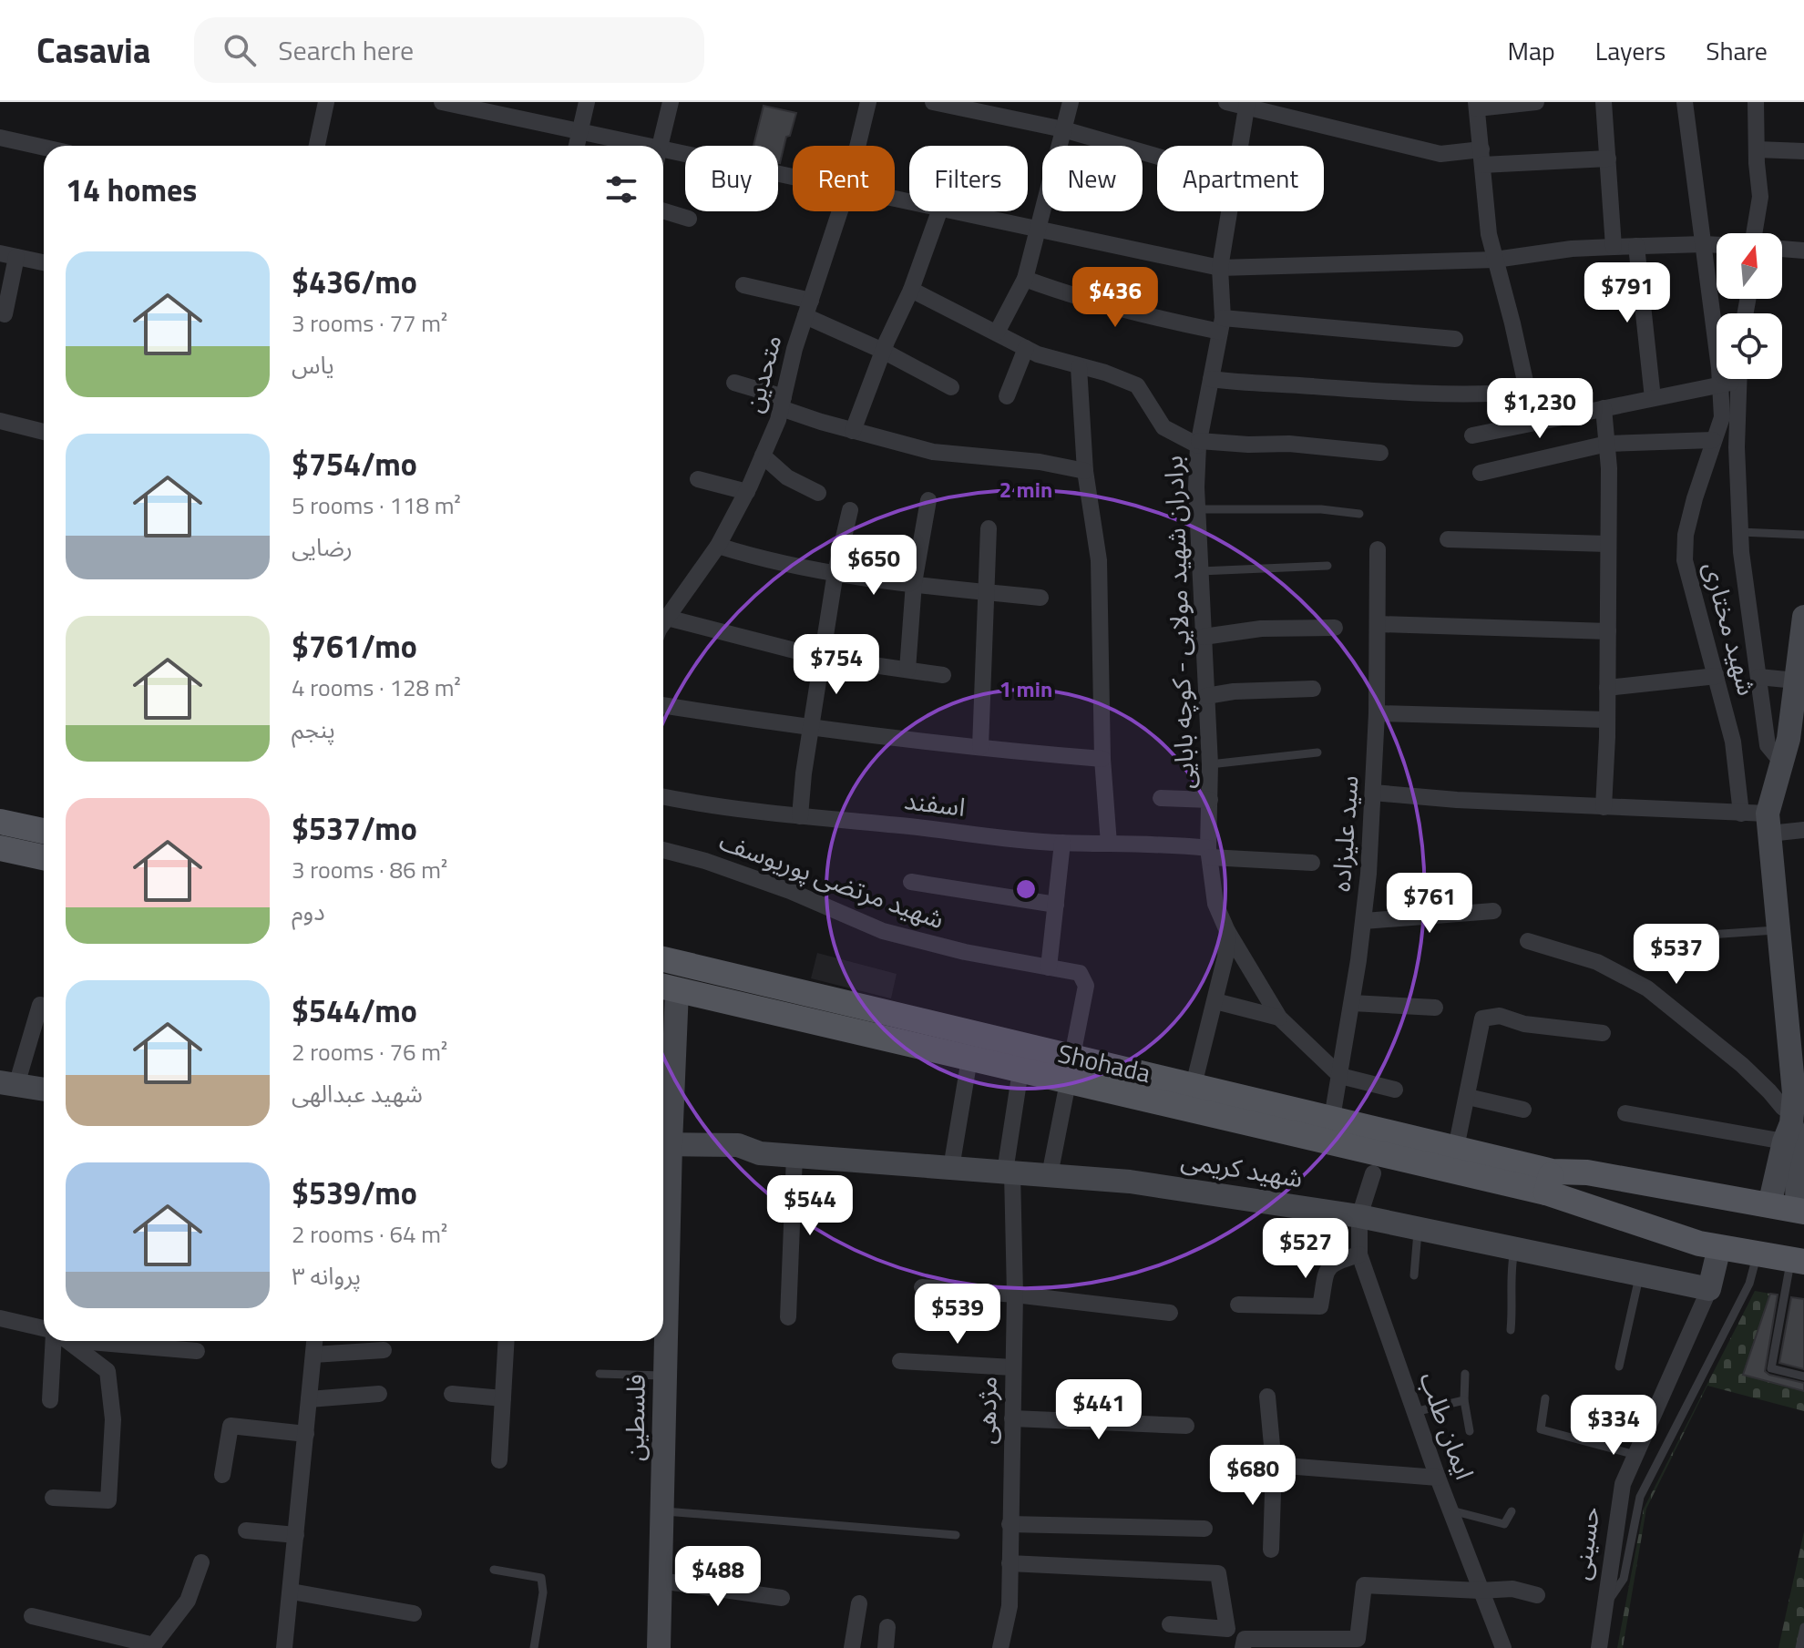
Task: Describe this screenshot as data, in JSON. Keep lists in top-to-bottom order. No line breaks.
{"streets":{"main road":["Shohada","شهید کریمی","فلسطین","حسینی"],"street":["متحدین","برادران شهید مولایی - کوچه بابایی","شهید مختاری","اسفند","سید علیزاده","شهید مرتضی پوریوسف","مژدهی","ایمان طلب"]},"crossings":[["برادران شهید مولایی - کوچه بابایی","اسفند"],["سید علیزاده","Shohada"],["شهید مرتضی پوریوسف","Shohada"],["Shohada","مژدهی"],["Shohada","فلسطین"],["شهید کریمی","مژدهی"],["شهید کریمی","فلسطین"],["شهید کریمی","ایمان طلب"],["شهید کریمی","حسینی"]],"north":"top","page":{"header":"Casavia","search":"Search here","nav":["Map","Layers","Share"],"chip":["Buy","Rent","Filters","New","Apartment"],"heading":"14 homes","list":[{"name":"$436/mo","note":"3 rooms · 77 m² · یاس"},{"name":"$754/mo","note":"5 rooms · 118 m² · رضایی"},{"name":"$761/mo","note":"4 rooms · 128 m² · پنجم"},{"name":"$537/mo","note":"3 rooms · 86 m² · دوم"},{"name":"$544/mo","note":"2 rooms · 76 m² · شهید عبدالهی"},{"name":"$539/mo","note":"2 rooms · 64 m² · پروانه ۳"}],"price":["$791","$436","$1,230","$650","$754","$761","$537","$544","$527","$539","$441","$334","$680","$488"]},"rings":["2 min","1 min"]}
